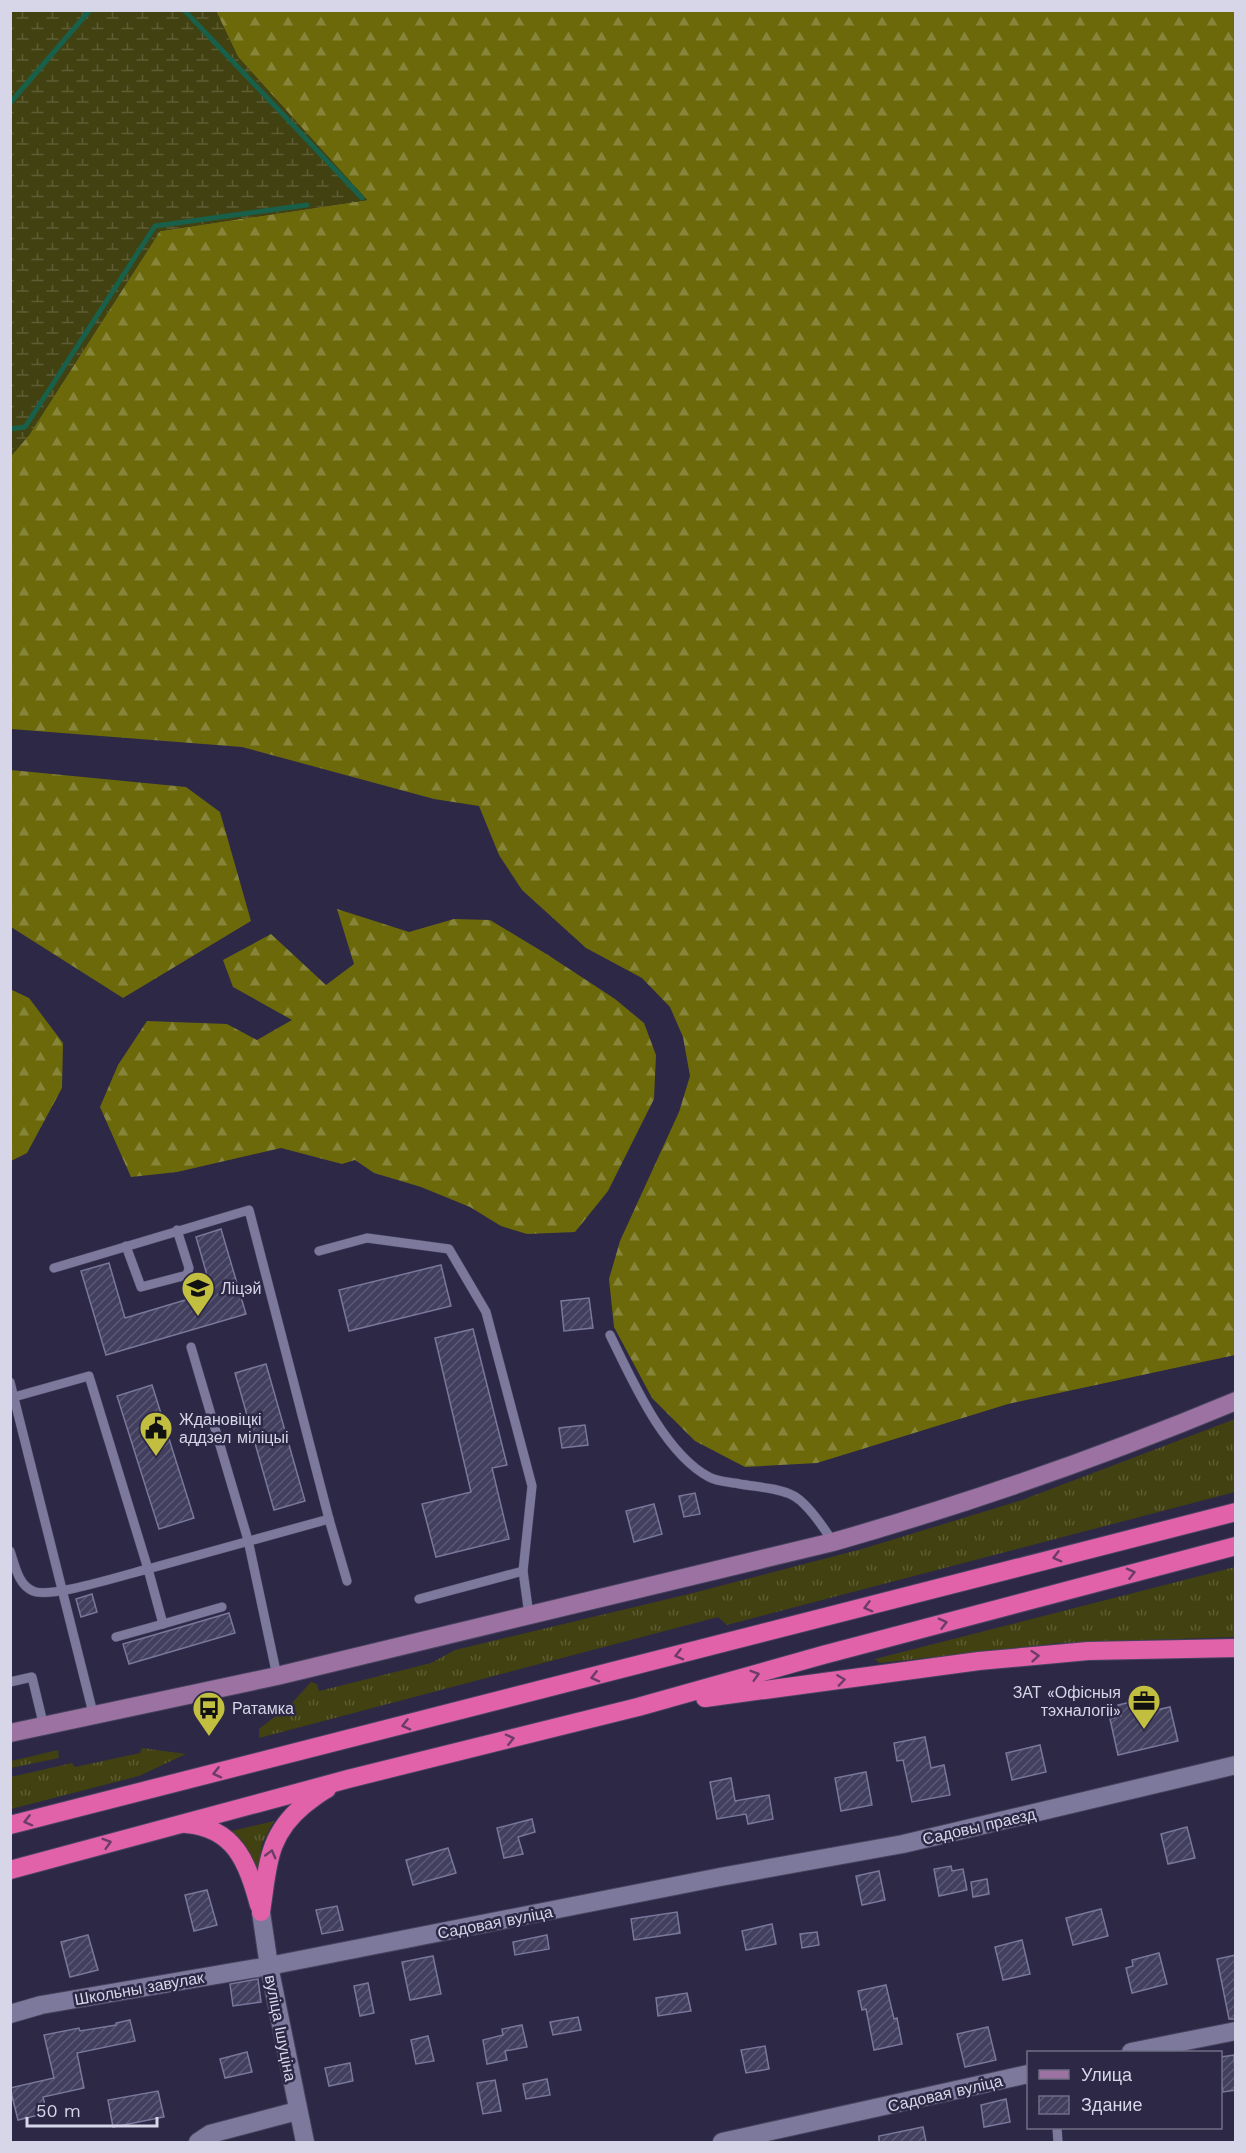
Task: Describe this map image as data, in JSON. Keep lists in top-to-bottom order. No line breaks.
{"streets":{"street":["Садовы праезд","Садовая вуліца","Школьны завулак","вуліца Ішуціна"]},"crossings":[["Садовы праезд","Садовая вуліца"],["Садовая вуліца","Школьны завулак"],["Садовая вуліца","вуліца Ішуціна"],["Школьны завулак","вуліца Ішуціна"]],"places":{"school or university":["Ліцэй"],"public building":["Ждановіцкі аддзел міліцыі"],"office":["ЗАТ «Офісныя тэхналогіі»"],"bus stop":["Ратамка"]},"legend":["Улица","Здание"],"scale_bar":"50 m"}
